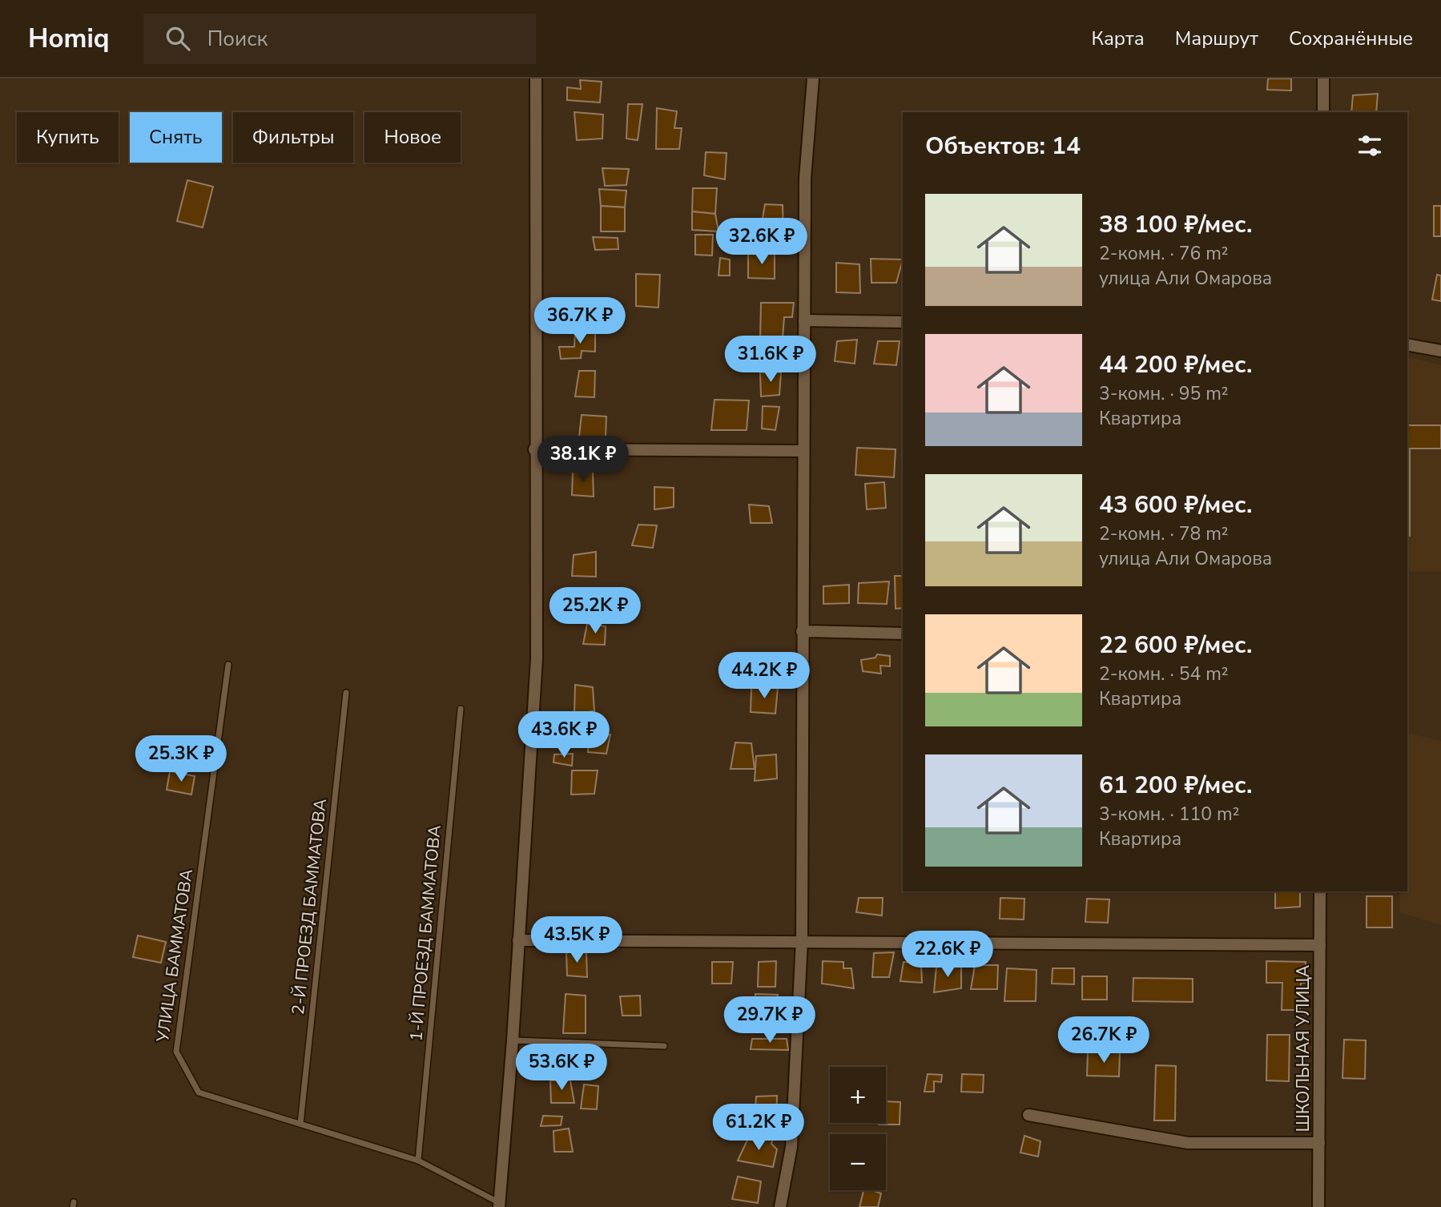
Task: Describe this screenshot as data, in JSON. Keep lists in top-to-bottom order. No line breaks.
{"streets":{"street":["ШКОЛЬНАЯ УЛИЦА"],"lane":["2-Й ПРОЕЗД БАММАТОВА","1-Й ПРОЕЗД БАММАТОВА","УЛИЦА БАММАТОВА"]},"crossings":[["2-Й ПРОЕЗД БАММАТОВА","УЛИЦА БАММАТОВА"],["1-Й ПРОЕЗД БАММАТОВА","УЛИЦА БАММАТОВА"]],"page":{"header":"Homiq","search":"Поиск","nav":["Карта","Маршрут","Сохранённые"],"chip":["Купить","Снять","Фильтры","Новое"],"heading":"Объектов: 14","list":[{"name":"38 100 ₽/мес.","note":"2-комн. · 76 m² · улица Али Омарова"},{"name":"44 200 ₽/мес.","note":"3-комн. · 95 m² · Квартира"},{"name":"43 600 ₽/мес.","note":"2-комн. · 78 m² · улица Али Омарова"},{"name":"22 600 ₽/мес.","note":"2-комн. · 54 m² · Квартира"},{"name":"61 200 ₽/мес.","note":"3-комн. · 110 m² · Квартира"}],"price":["32.6K ₽","36.7K ₽","31.6K ₽","38.1K ₽","25.2K ₽","44.2K ₽","43.6K ₽","25.3K ₽","43.5K ₽","22.6K ₽","29.7K ₽","26.7K ₽","53.6K ₽","61.2K ₽"],"map_buttons":["+","−"]}}
